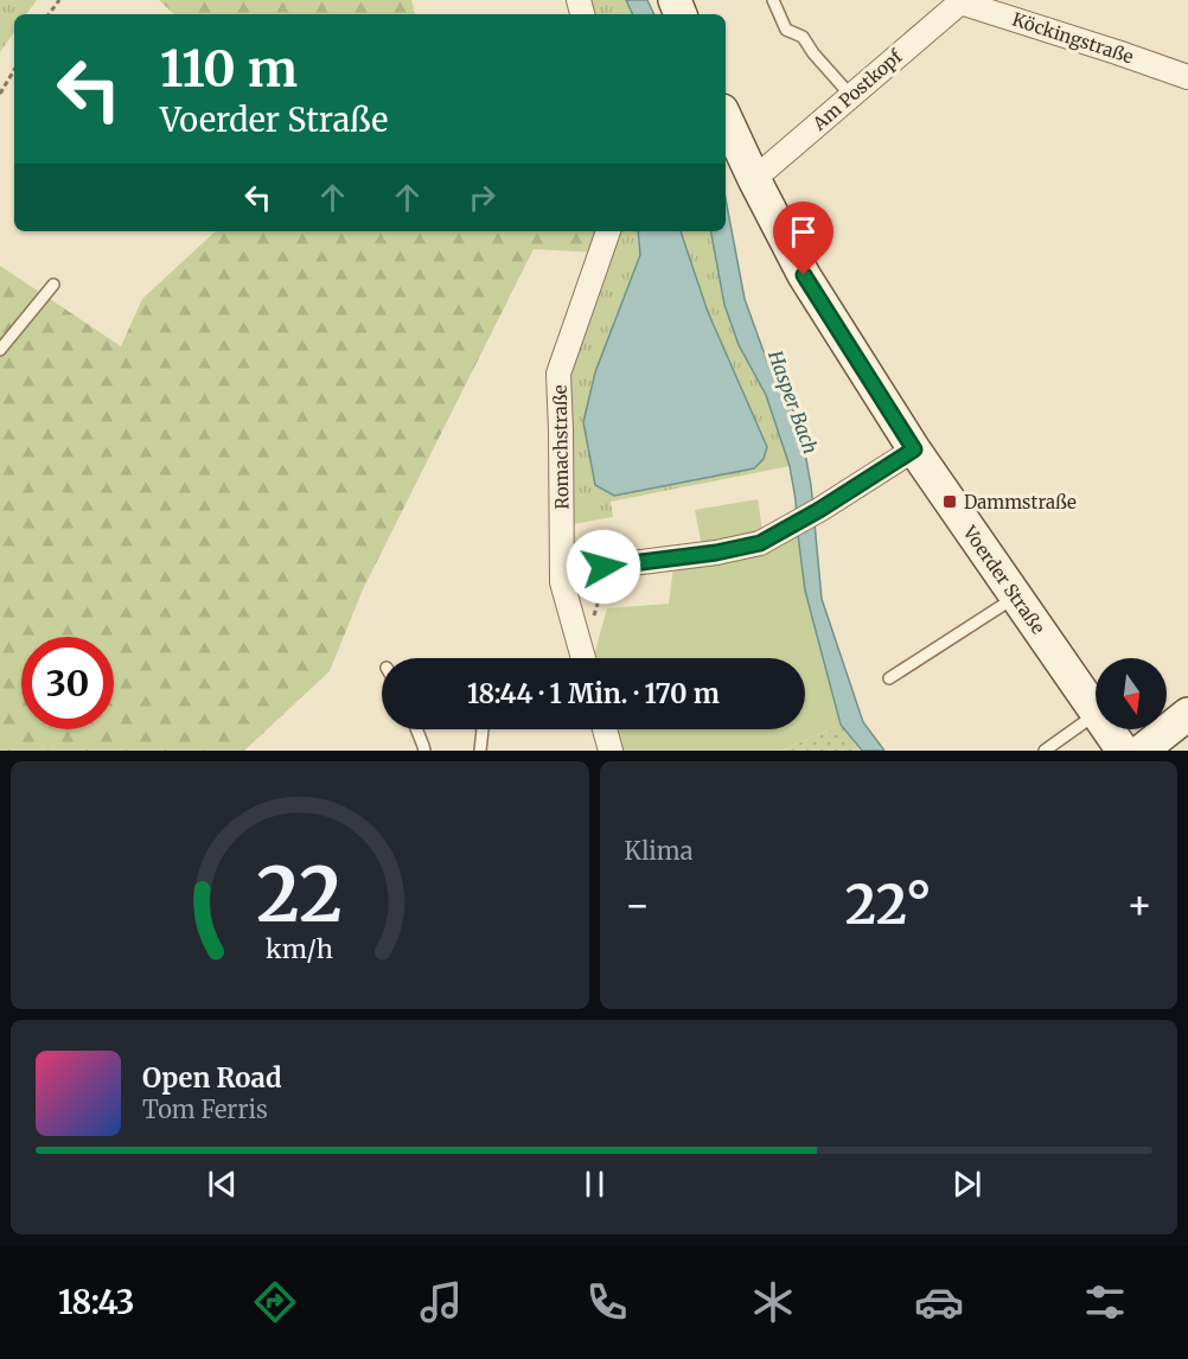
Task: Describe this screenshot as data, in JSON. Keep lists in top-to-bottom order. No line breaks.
{"streets":{"main road":["Voerder Straße"],"street":["Köckingstraße","Am Postkopf","Romachstraße"]},"crossings":[["Köckingstraße","Am Postkopf"],["Am Postkopf","Voerder Straße"]],"water":["Hasper Bach"],"places":{"transit":["Dammstraße"]},"north":"bottom","page":{"turn":["110 m","Voerder Straße"],"limit":"30","trip":"18:44 · 1 Min. · 170 m","tile":"Klima","heat":["−","22°","+"],"song":["Open Road","Tom Ferris"],"tabs":"18:43","gauge":["22","km/h"]}}
